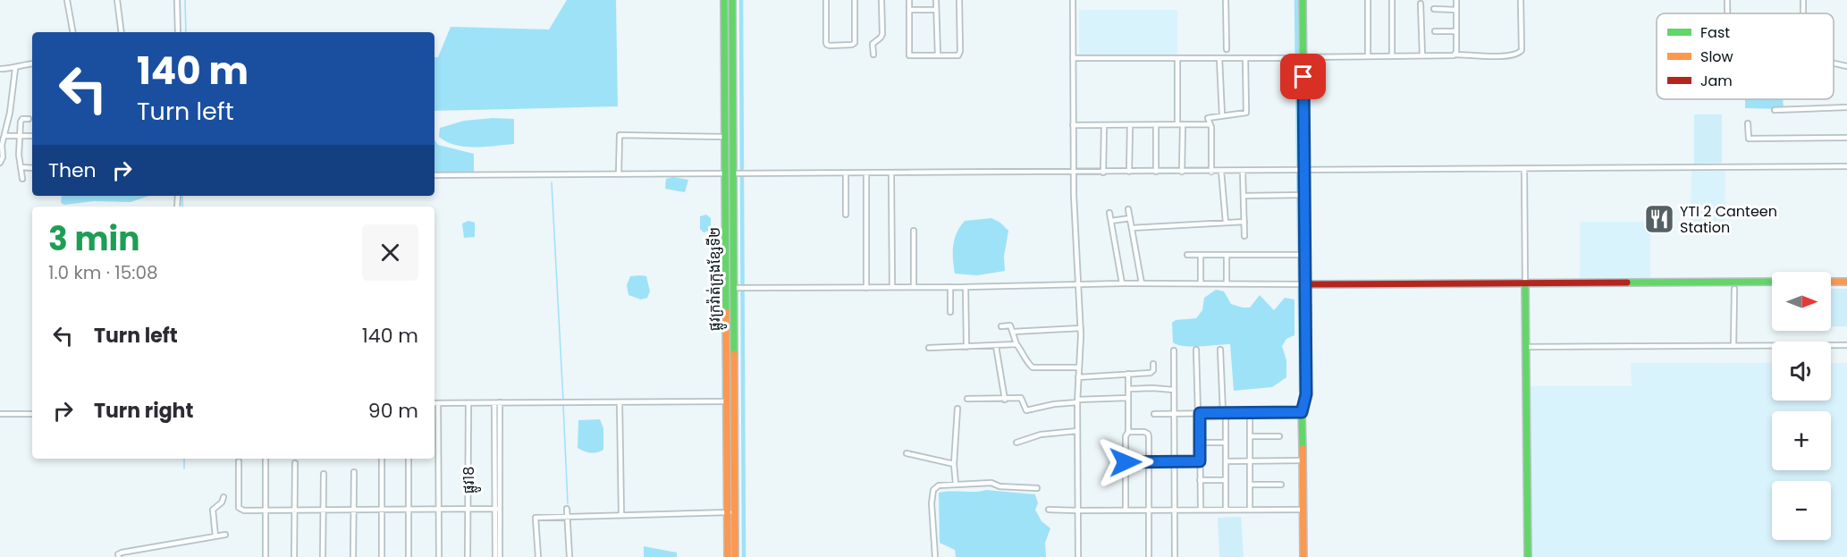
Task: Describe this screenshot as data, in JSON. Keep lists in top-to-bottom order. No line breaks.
{"streets":{"street":["ផ្លូវក្រវ៉ាត់ក្រុងខ្សែទី២","ផ្លូវ18"]},"places":{"restaurant":["YTI 2 Canteen Station"]},"legend":["Fast","Slow","Jam"],"north":"right","page":{"turn":["140 m","Turn left"],"then":"Then","heading":["3 min","1.0 km · 15:08"],"map_buttons":["+","−"],"list":[{"name":"Turn left","value":"140 m"},{"name":"Turn right","value":"90 m"}]}}
